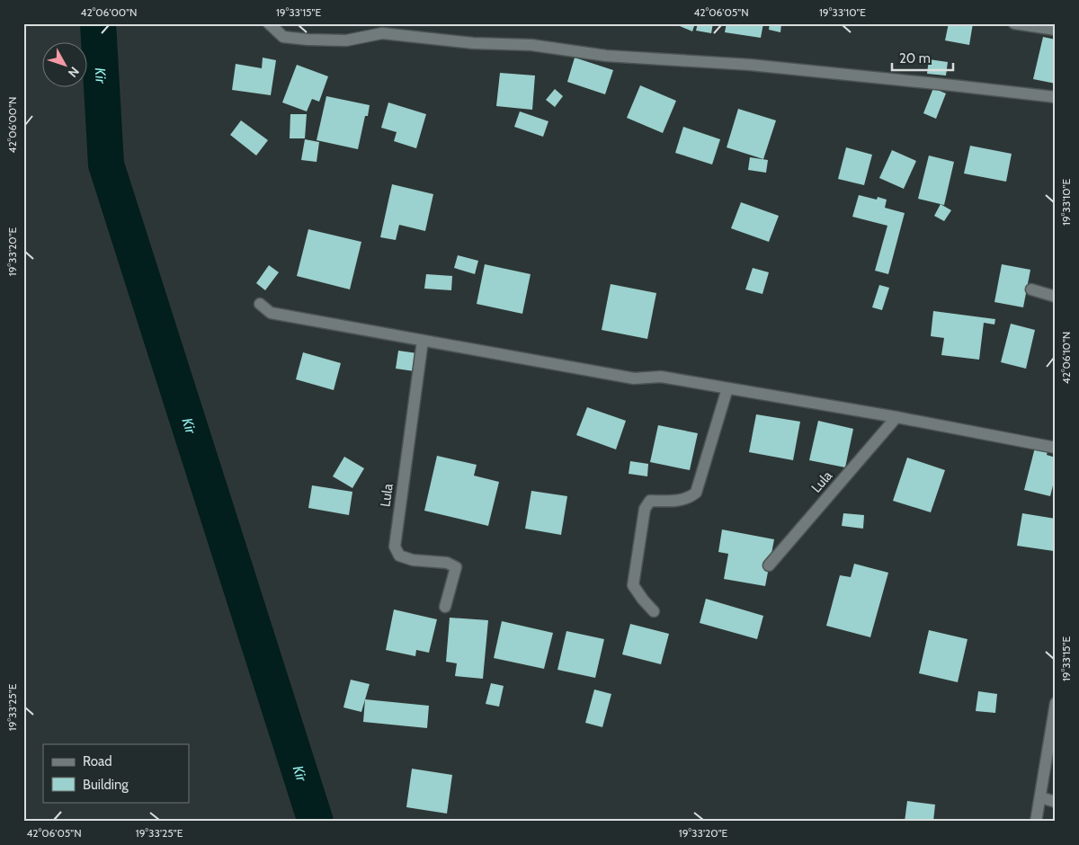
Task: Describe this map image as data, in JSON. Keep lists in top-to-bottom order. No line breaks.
{"streets":{"street":["Lula"]},"water":["Kir"],"legend":["Road","Building"],"scale_bar":"20 m","north":"bottom right","coordinates":["42°06'00\"N","19°33'15\"E","42°06'05\"N","19°33'10\"E","19°33'20\"E","42°06'10\"N","19°33'25\"E"]}
